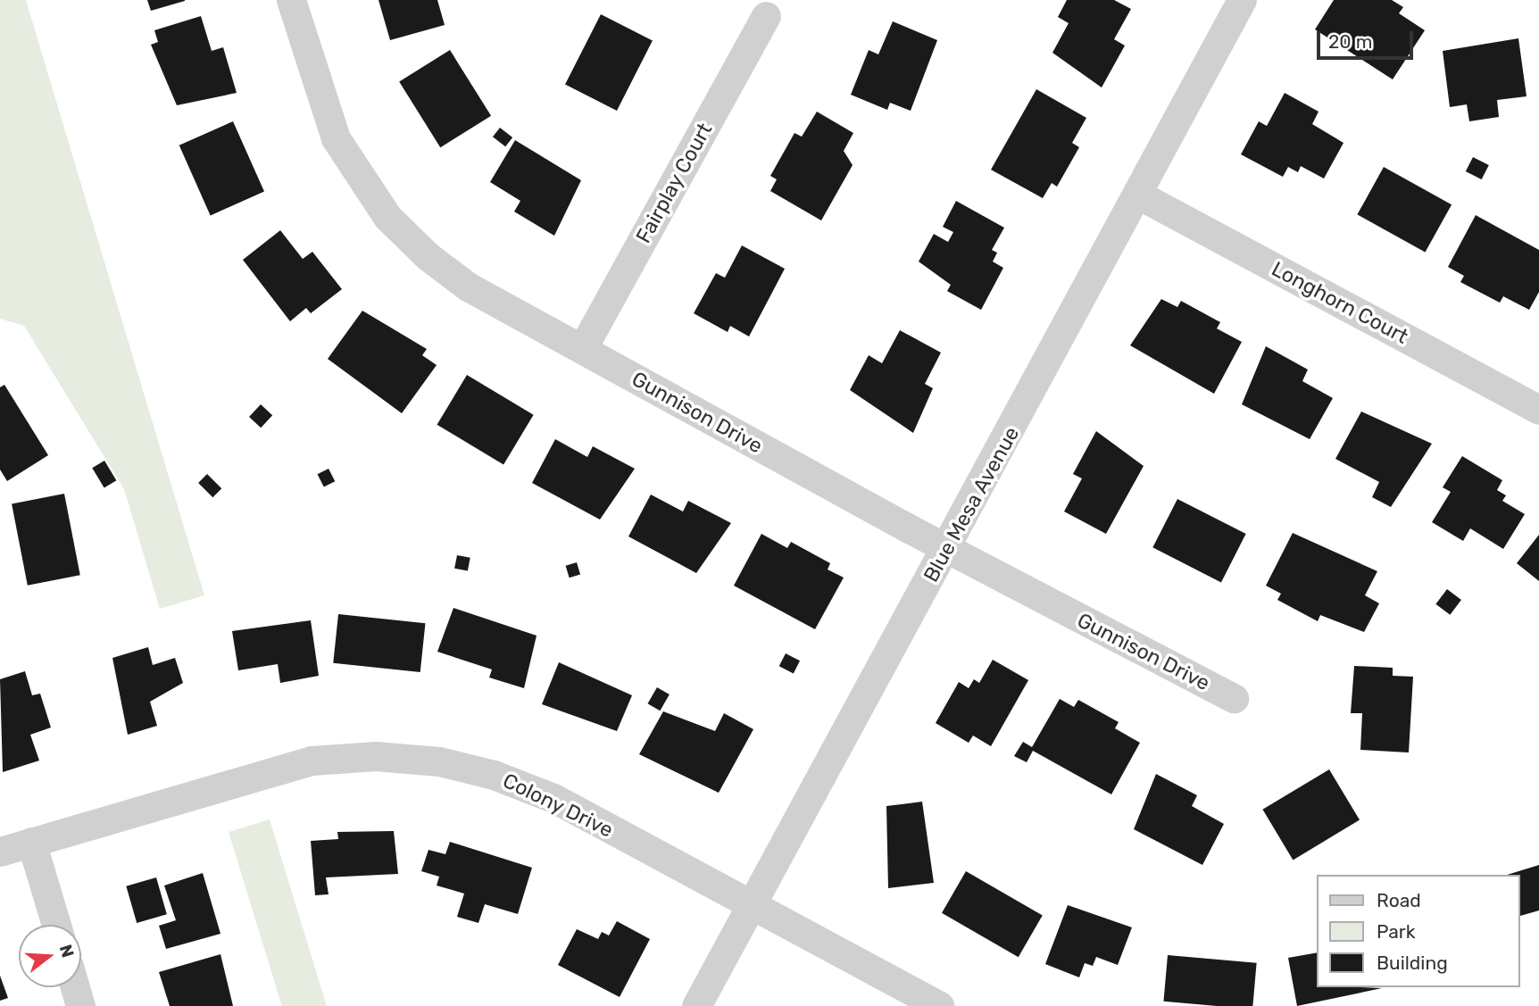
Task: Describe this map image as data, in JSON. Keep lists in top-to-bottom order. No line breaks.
{"streets":{"street":["Fairplay Court","Longhorn Court","Gunnison Drive","Blue Mesa Avenue","Colony Drive"]},"crossings":[["Fairplay Court","Gunnison Drive"],["Longhorn Court","Blue Mesa Avenue"],["Gunnison Drive","Blue Mesa Avenue"],["Blue Mesa Avenue","Colony Drive"]],"legend":["Road","Park","Building"],"scale_bar":"20 m","north":"right"}
